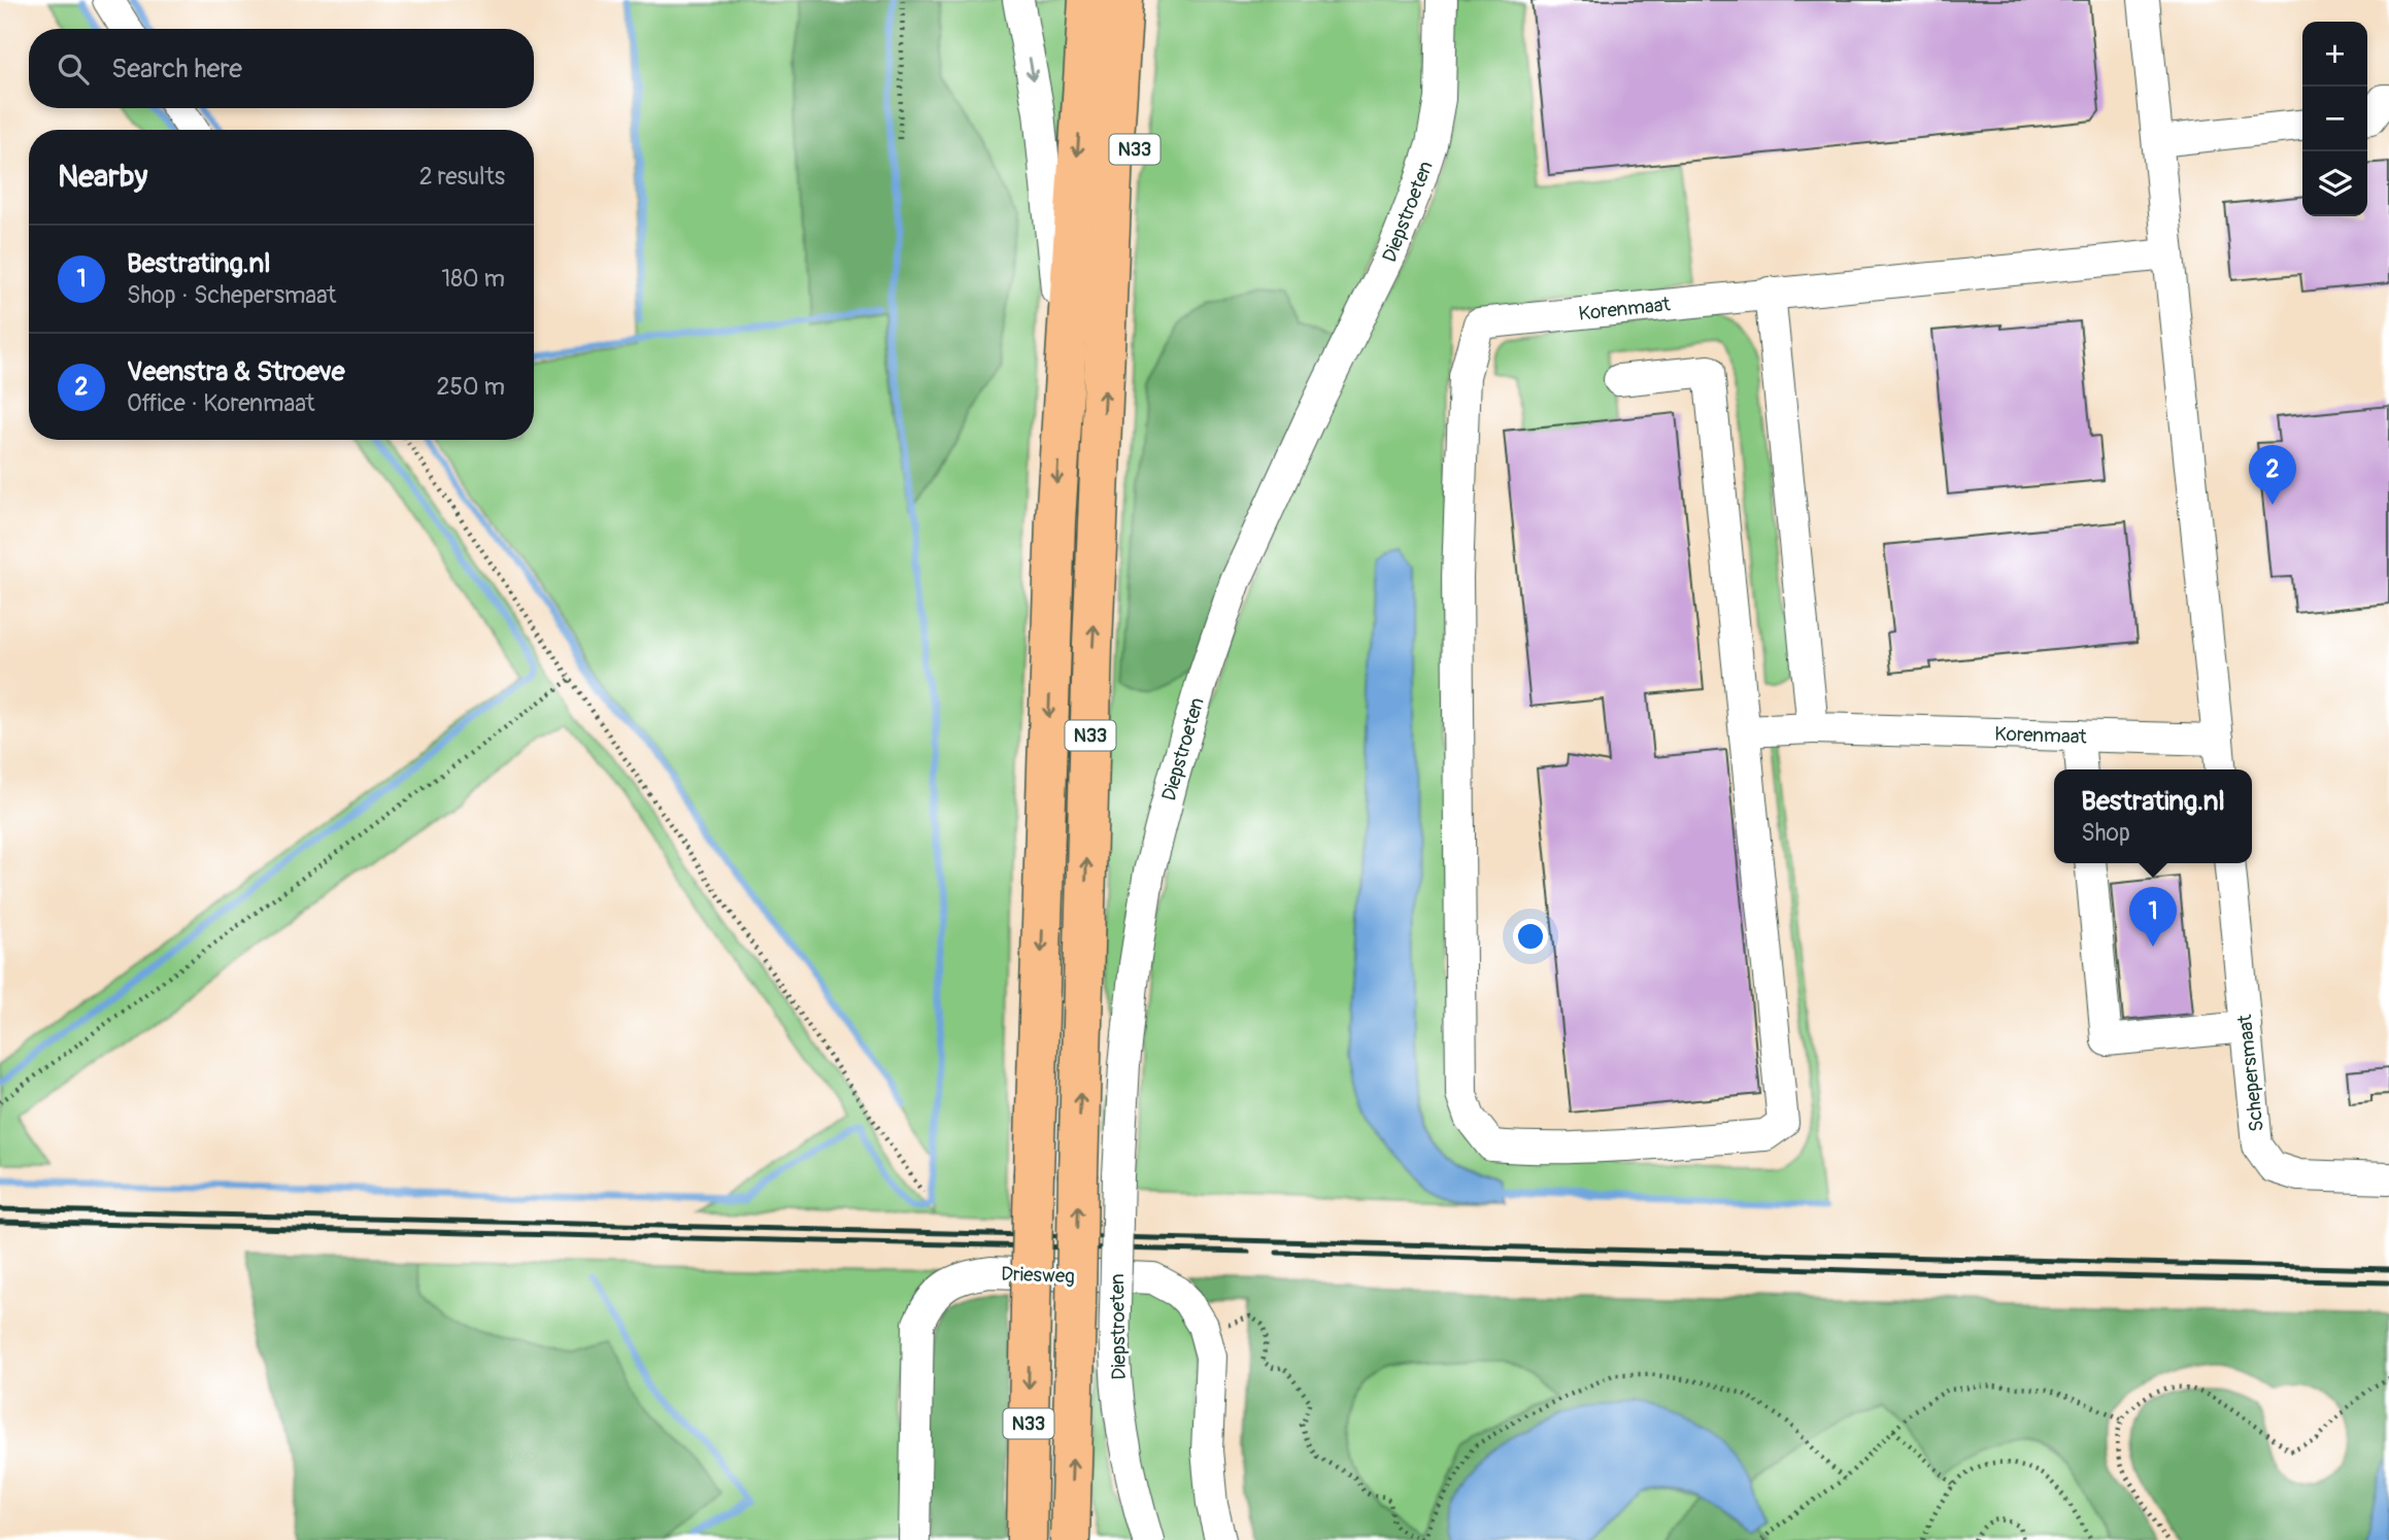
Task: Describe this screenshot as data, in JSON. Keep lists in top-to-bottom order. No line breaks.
{"streets":{"highway":["N33"],"street":["Diepstroeten","Korenmaat","Schepersmaat","Driesweg"]},"page":{"map_buttons":["+","−"],"search":"Search here","heading":["Nearby","2 results"],"list":[{"mark":"1","name":"Bestrating.nl","note":"Shop · Schepersmaat","value":"180 m"},{"mark":"2","name":"Veenstra & Stroeve","note":"Office · Korenmaat","value":"250 m"}],"pins":["2","1"],"popup":["Bestrating.nl","Shop"]}}
